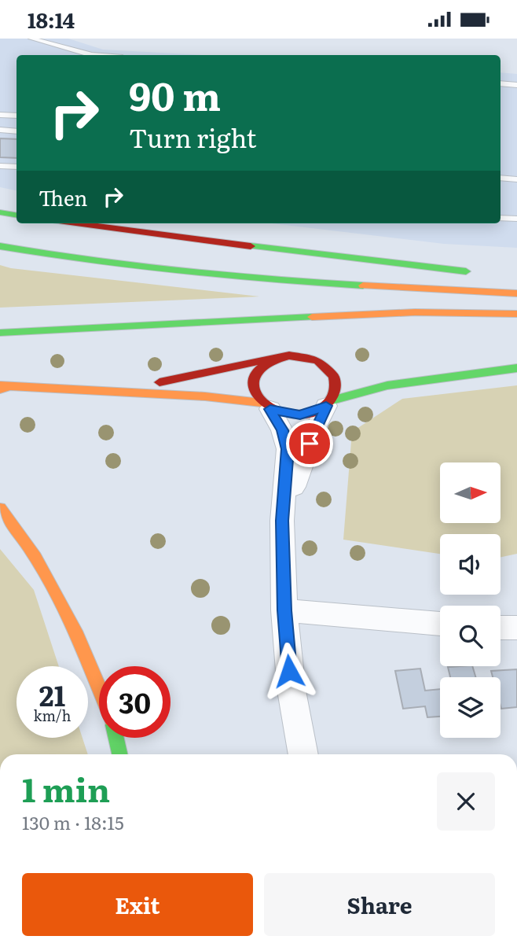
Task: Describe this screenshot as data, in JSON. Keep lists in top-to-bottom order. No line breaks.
{"north":"right","page":{"status":"18:14","turn":["90 m","Turn right"],"then":"Then","speed":"21 km/h","limit":"30","heading":["1 min","130 m · 18:15"],"buttons":["Exit","Share"]}}
